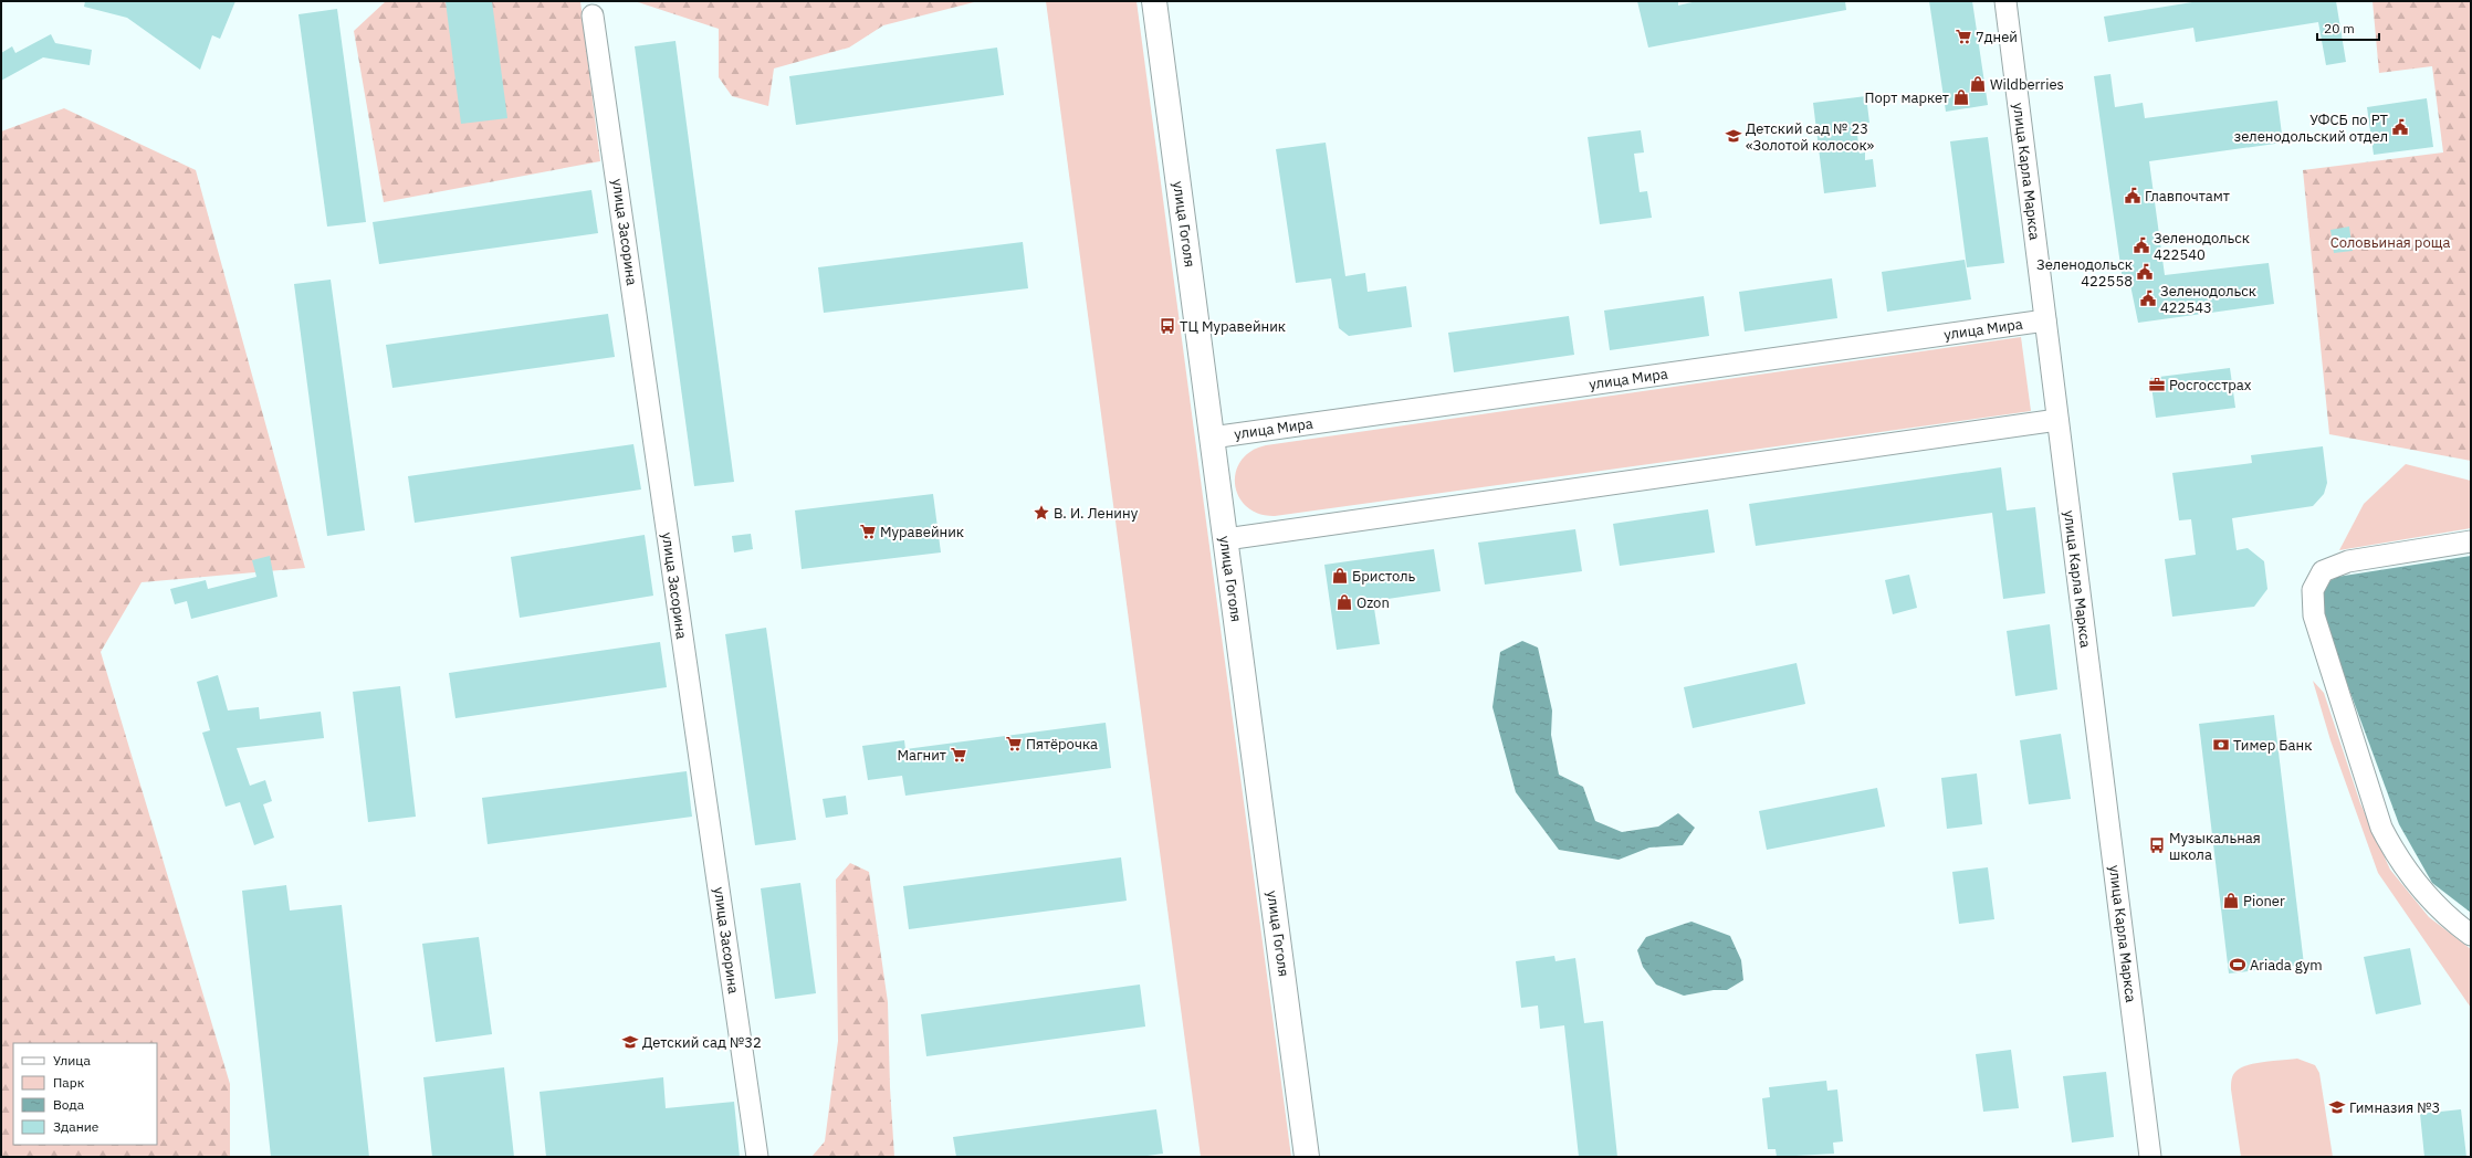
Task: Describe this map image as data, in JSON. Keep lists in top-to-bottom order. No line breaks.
{"streets":{"main road":["улица Гоголя"],"street":["улица Карла Маркса","улица Засорина","улица Мира"]},"crossings":[["улица Карла Маркса","улица Мира"],["улица Гоголя","улица Мира"]],"parks":["Соловьиная роща"],"places":{"supermarket":["7дней","Муравейник","Пятёрочка","Магнит"],"shop":["Wildberries","Порт маркет","Бристоль","Ozon","Pioner"],"public building":["УФСБ по РТ зеленодольский отдел","Главпочтамт","Зеленодольск 422540","Зеленодольск 422558","Зеленодольск 422543"],"school or university":["Детский сад № 23 «Золотой колосок»","Детский сад №32","Гимназия №3"],"bus stop":["ТЦ Муравейник","Музыкальная школа"],"office":["Росгосстрах"],"place":["В. И. Ленину"],"bank":["Тимер Банк"],"sports":["Ariada gym"]},"legend":["Улица","Парк","Вода","Здание"],"scale_bar":"20 m"}
